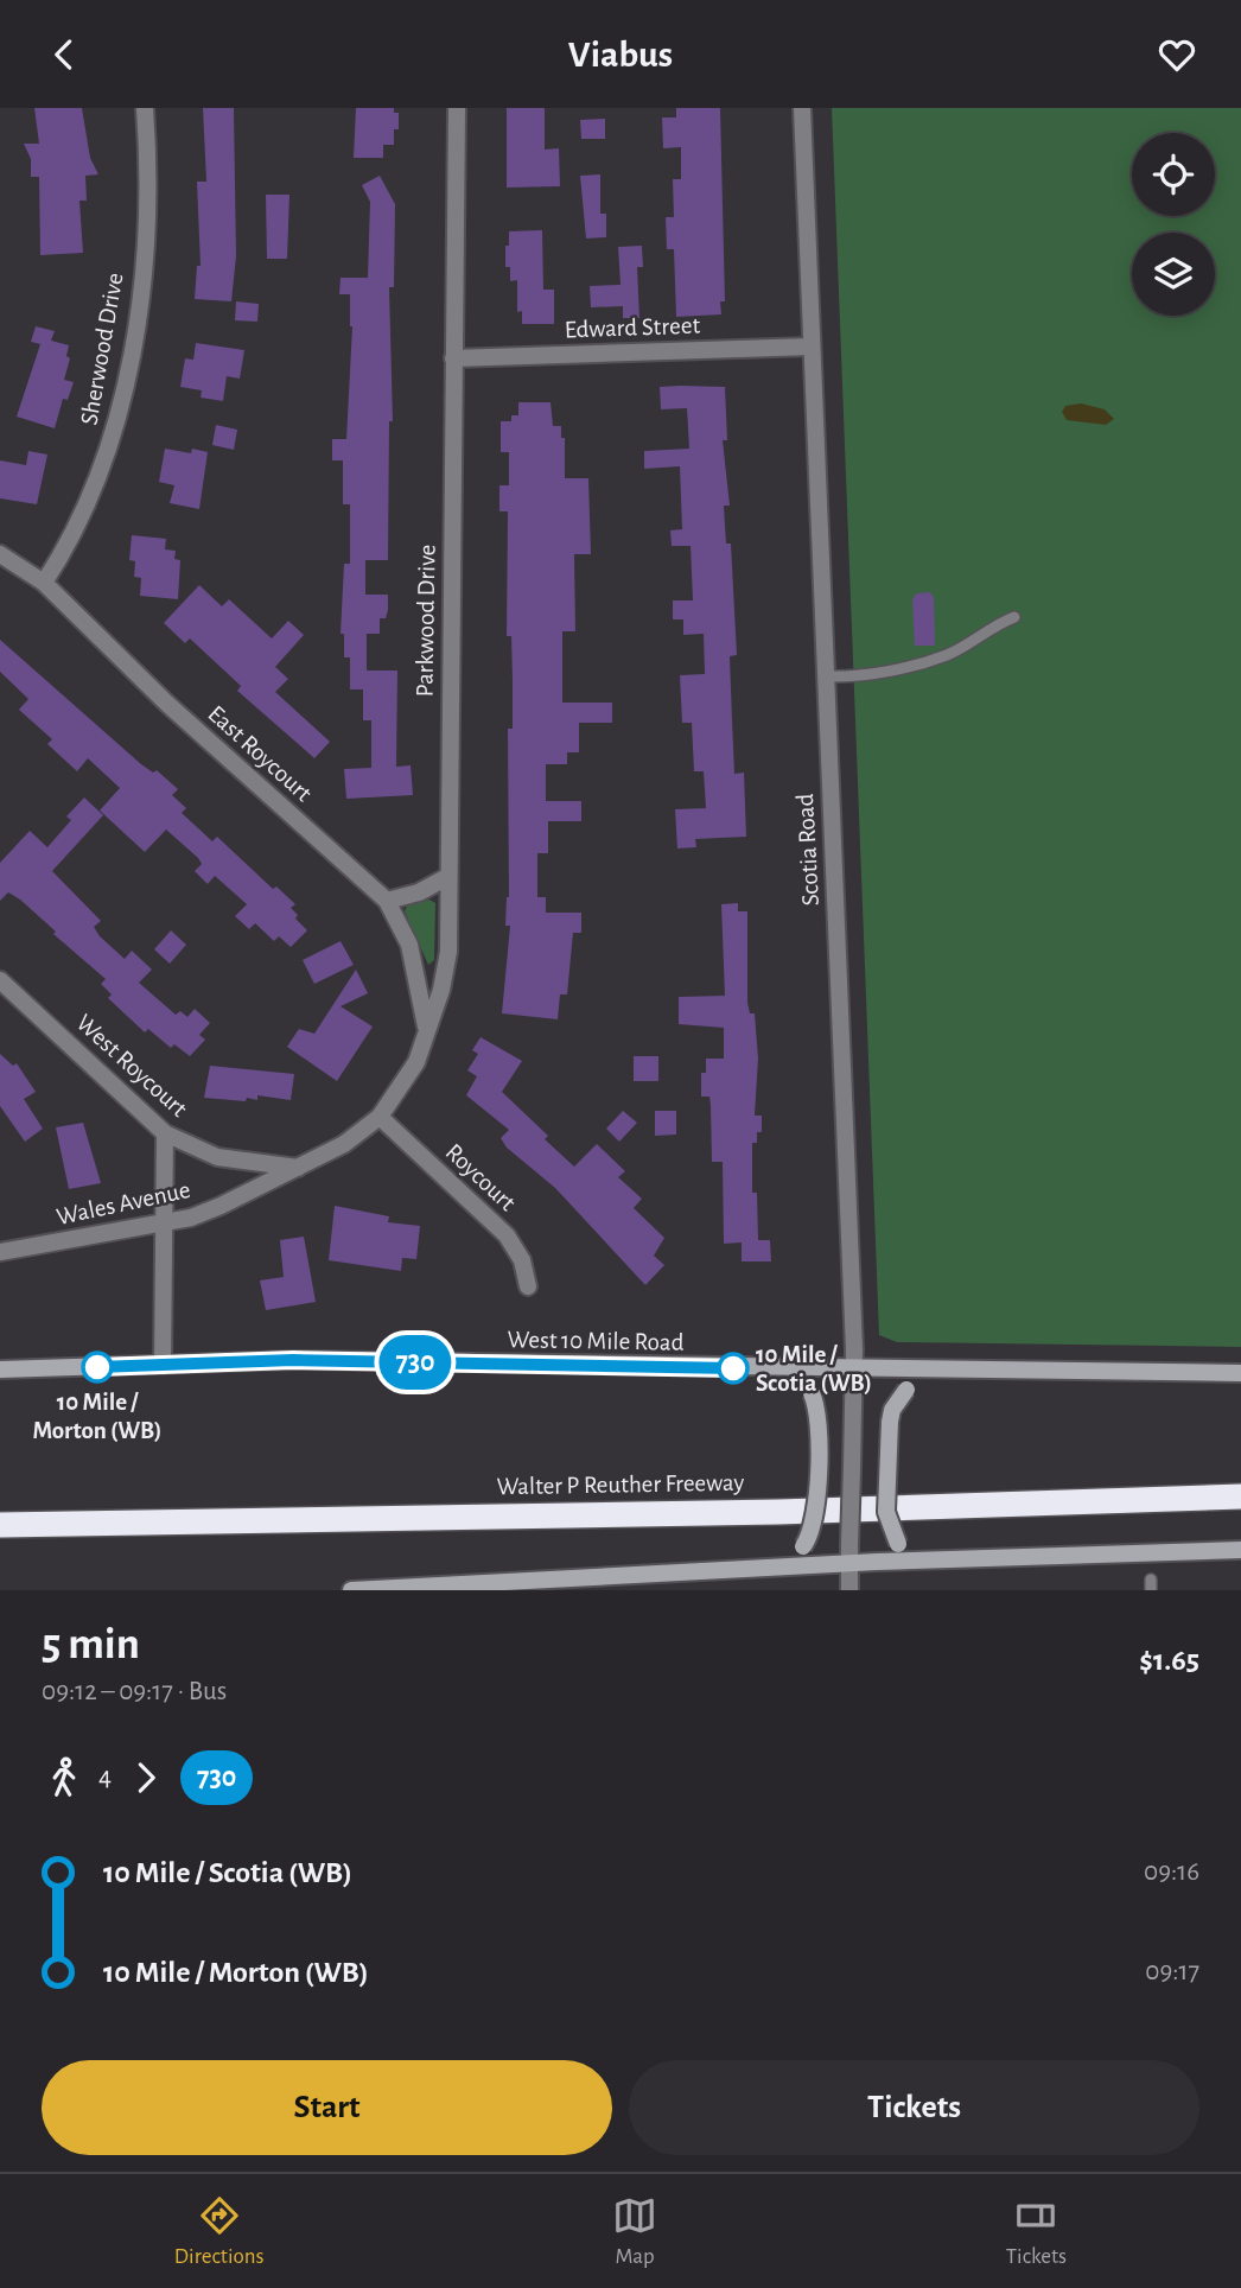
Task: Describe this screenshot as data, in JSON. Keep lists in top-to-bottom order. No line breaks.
{"streets":{"highway":["Walter P Reuther Freeway"],"main road":["West 10 Mile Road"],"street":["Edward Street","Sherwood Drive","Parkwood Drive","East Roycourt","Scotia Road","West Roycourt","Roycourt","Wales Avenue"]},"crossings":[["Edward Street","Parkwood Drive"],["Edward Street","Scotia Road"],["Sherwood Drive","East Roycourt"],["Parkwood Drive","East Roycourt"],["Parkwood Drive","Roycourt"],["Scotia Road","West 10 Mile Road"],["West Roycourt","Wales Avenue"]],"places":["10 Mile / Morton (WB)","10 Mile / Scotia (WB)"],"lines":["bus line 730"],"page":{"header":"Viabus","on_map":"730","heading":["5 min","09:12 – 09:17 · Bus","$1.65"],"legs":["4","730"],"list":[{"name":"10 Mile / Scotia (WB)","value":"09:16"},{"name":"10 Mile / Morton (WB)","value":"09:17"}],"buttons":["Start","Tickets"],"tabs":["Directions","Map","Tickets"]}}
